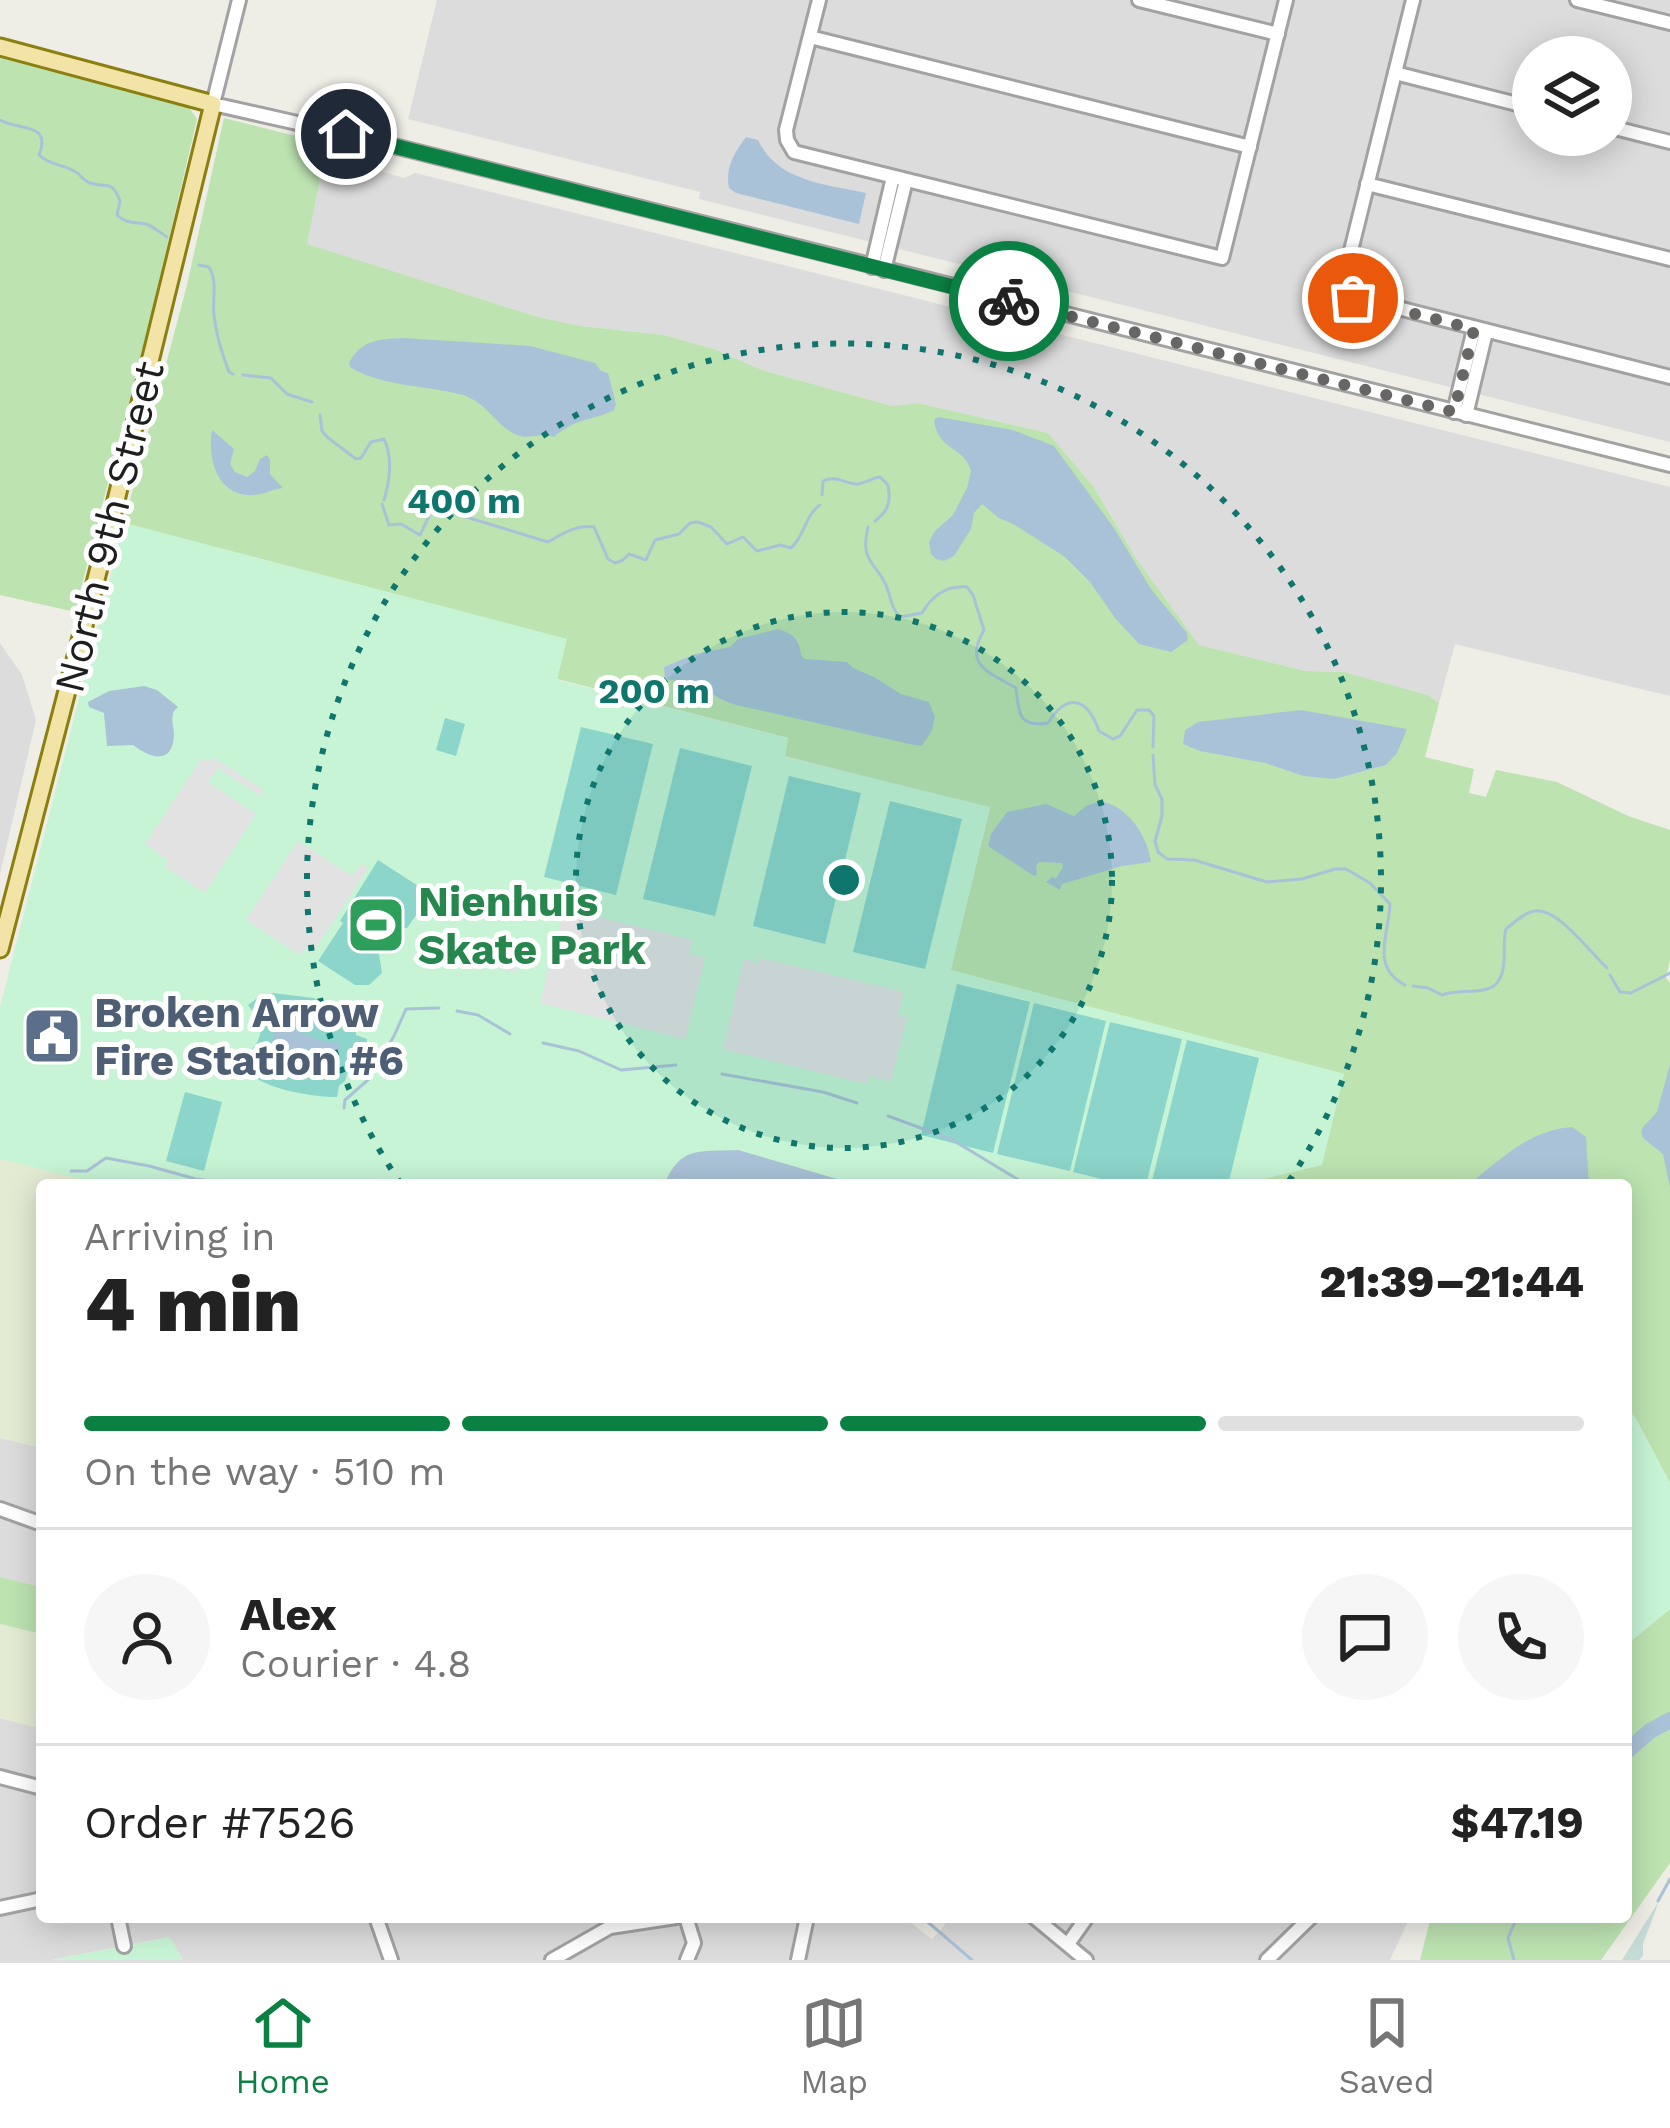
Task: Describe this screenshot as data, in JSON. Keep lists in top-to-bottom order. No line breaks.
{"streets":{"main road":["North 9th Street"]},"places":{"sports":["Nienhuis Skate Park"],"public building":["Broken Arrow Fire Station #6"]},"page":{"heading":["4 min","Arriving in","21:39–21:44"],"panel":["Alex","Courier · 4.8","Order #7526","$47.19"],"bar":"On the way · 510 m","tabs":["Home","Map","Saved"]},"rings":["400 m","200 m"]}
